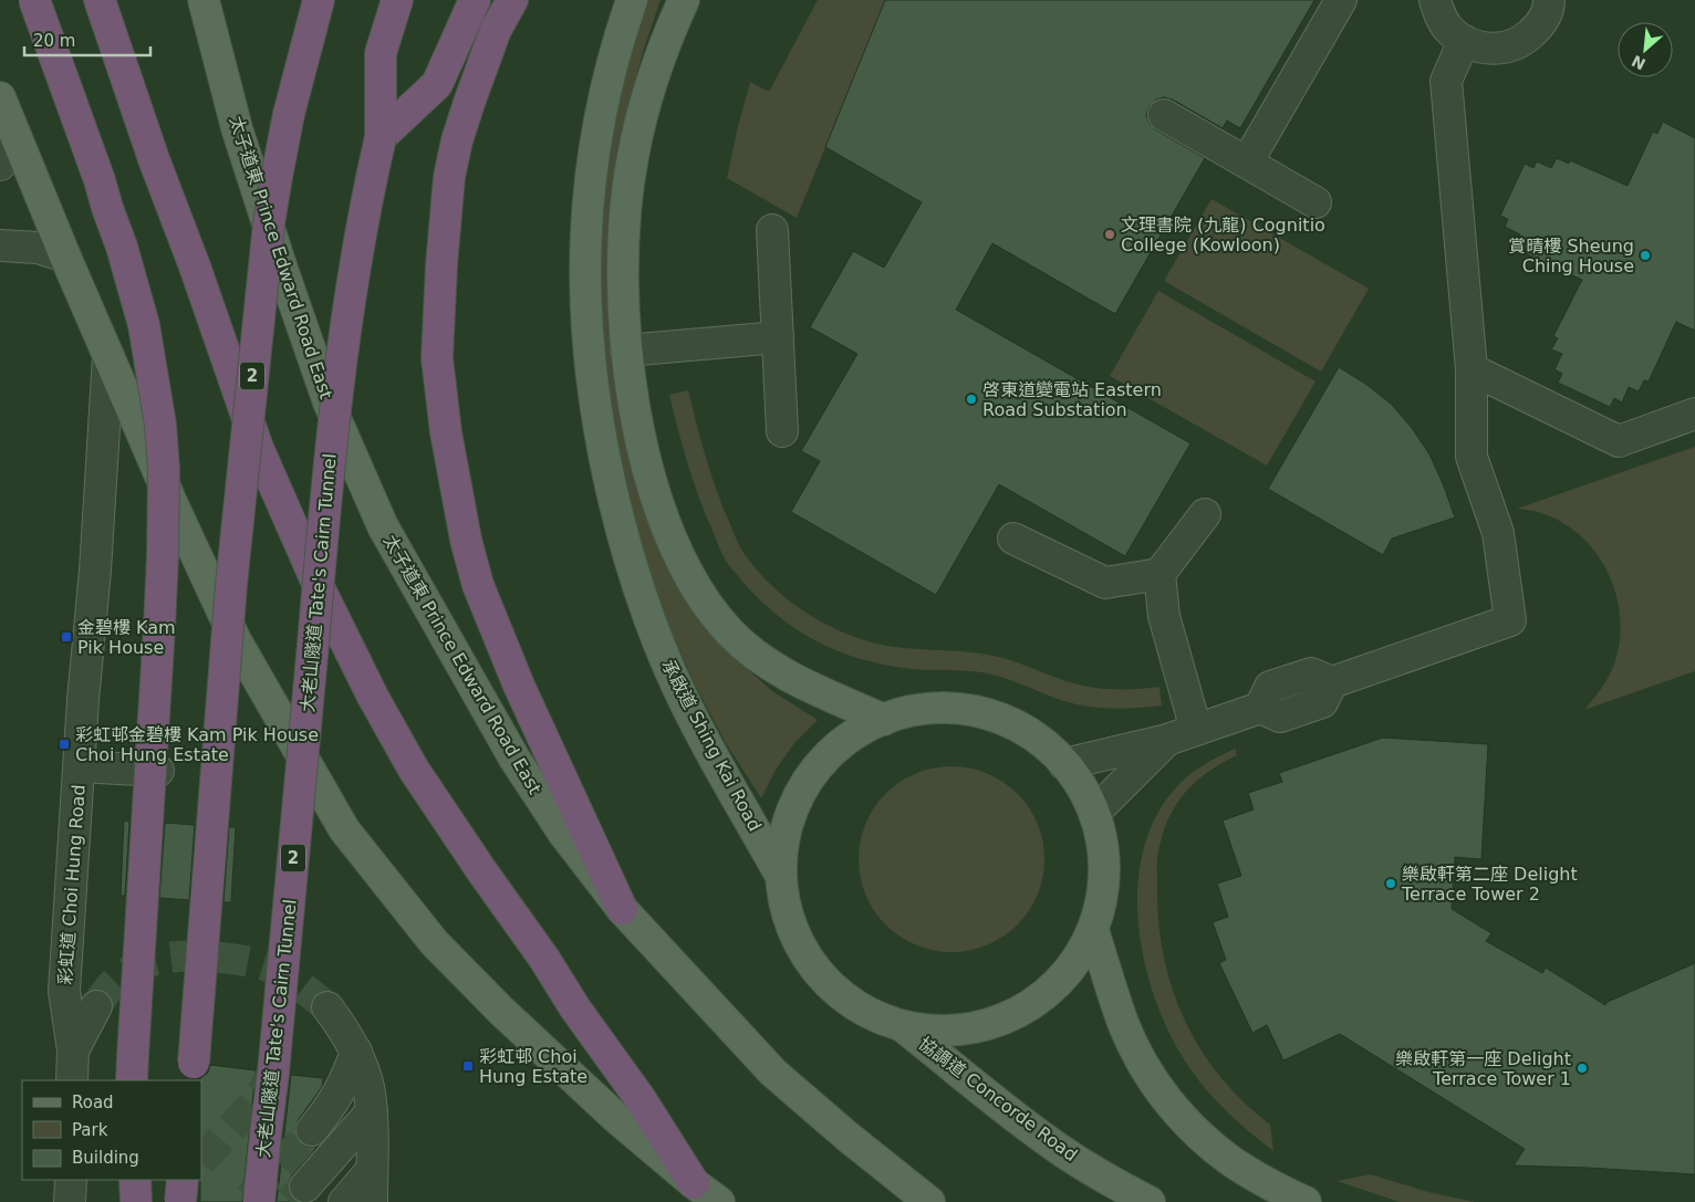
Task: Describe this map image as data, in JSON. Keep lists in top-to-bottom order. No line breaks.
{"streets":{"highway":["2","大老山隧道 Tate's Cairn Tunnel"],"main road":["太子道東 Prince Edward Road East","承啟道 Shing Kai Road","協調道 Concorde Road"],"street":["彩虹道 Choi Hung Road"]},"places":{"other":["文理書院 (九龍) Cognitio College (Kowloon)","賞晴樓 Sheung Ching House","啓東道變電站 Eastern Road Substation","樂啟軒第二座 Delight Terrace Tower 2","樂啟軒第一座 Delight Terrace Tower 1"],"transit":["金碧樓 Kam Pik House","彩虹邨金碧樓 Kam Pik House Choi Hung Estate","彩虹邨 Choi Hung Estate"]},"legend":["Road","Park","Building"],"scale_bar":"20 m","north":"bottom left"}
